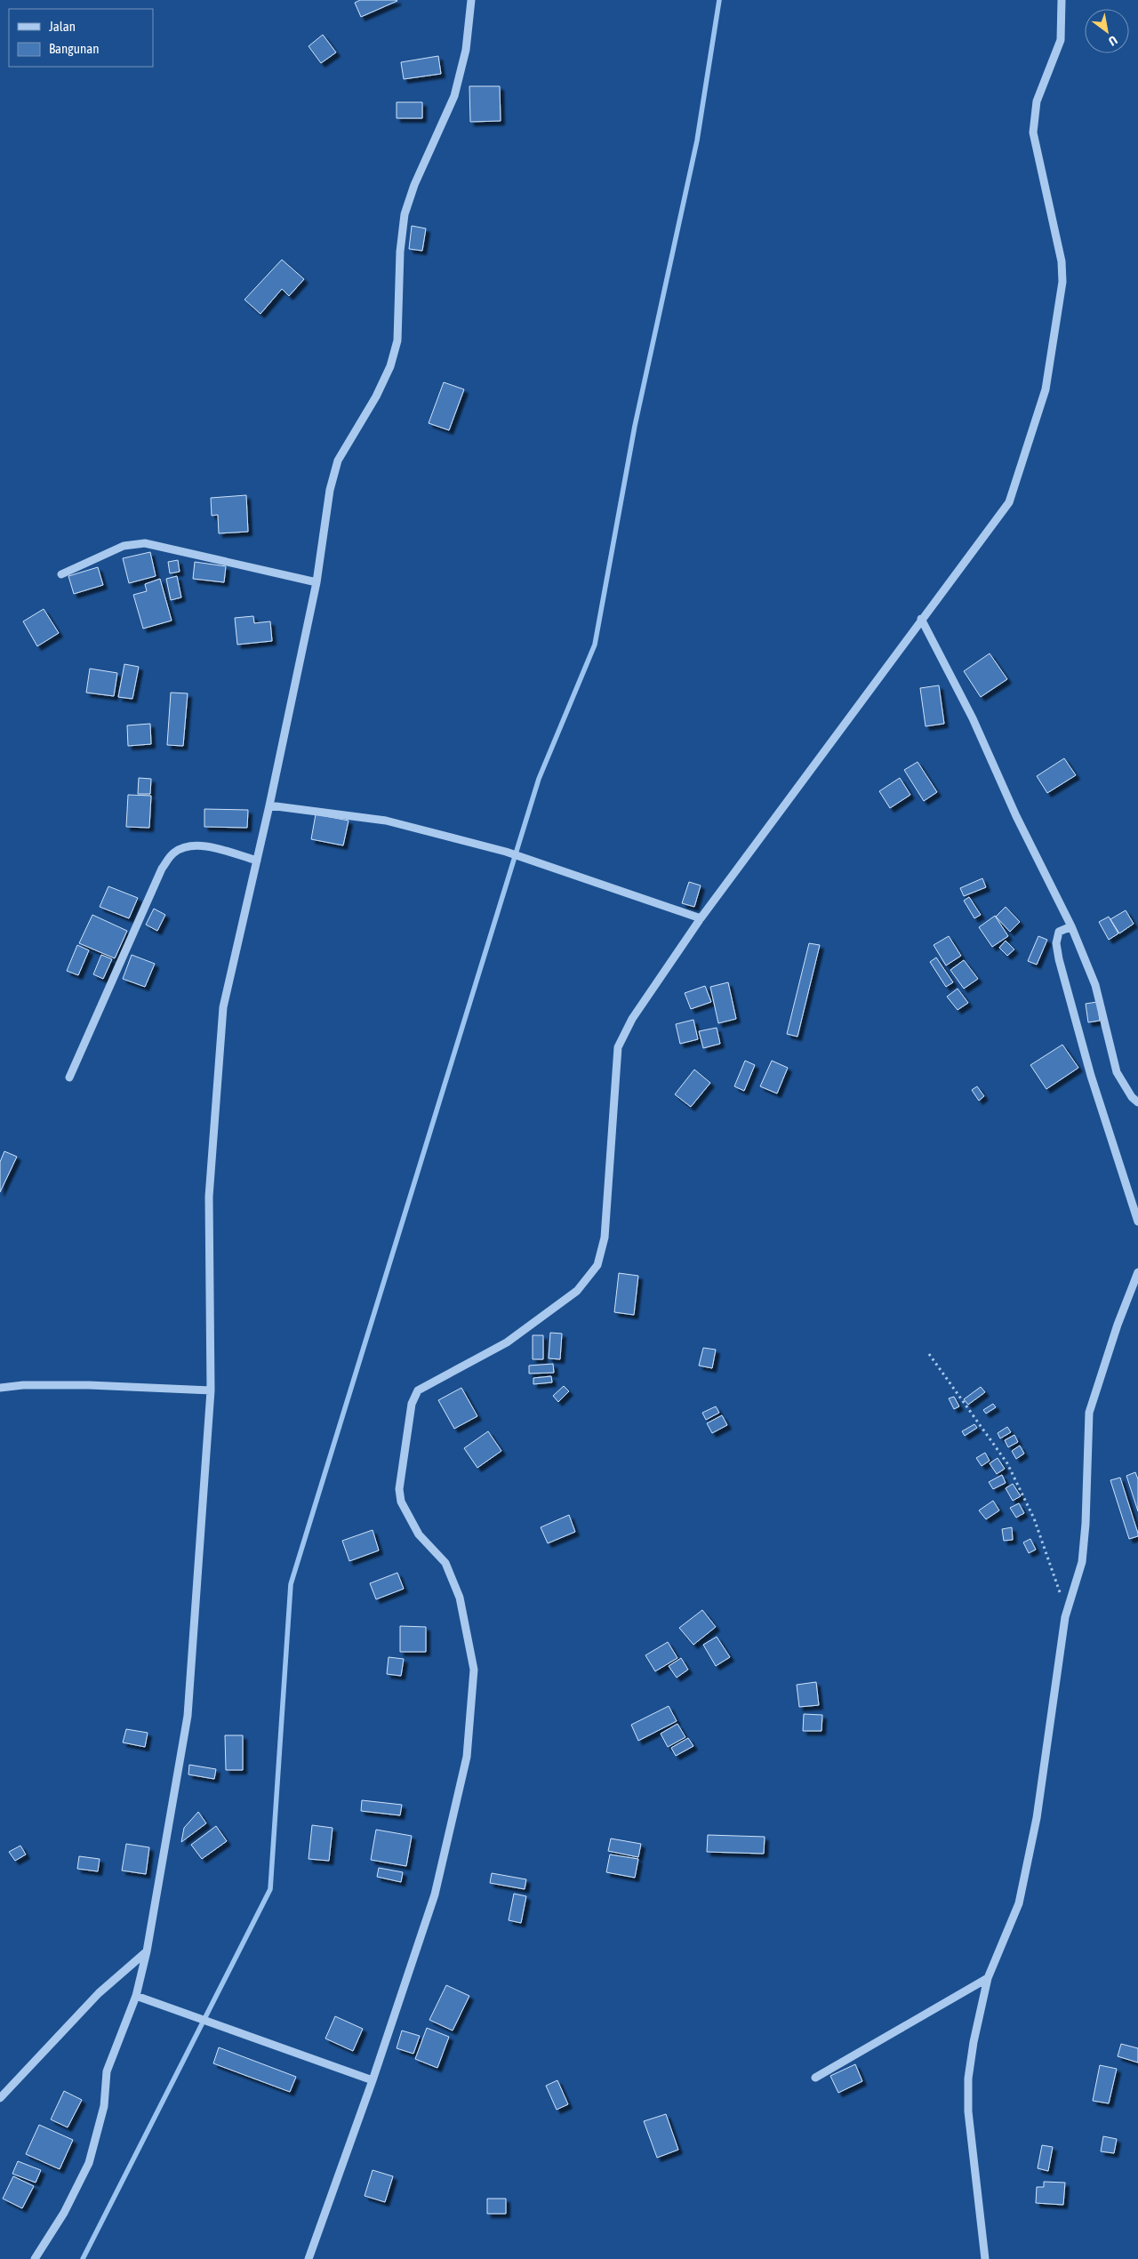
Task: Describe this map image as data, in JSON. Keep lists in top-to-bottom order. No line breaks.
{"legend":["Jalan","Bangunan"],"north":"bottom right"}
